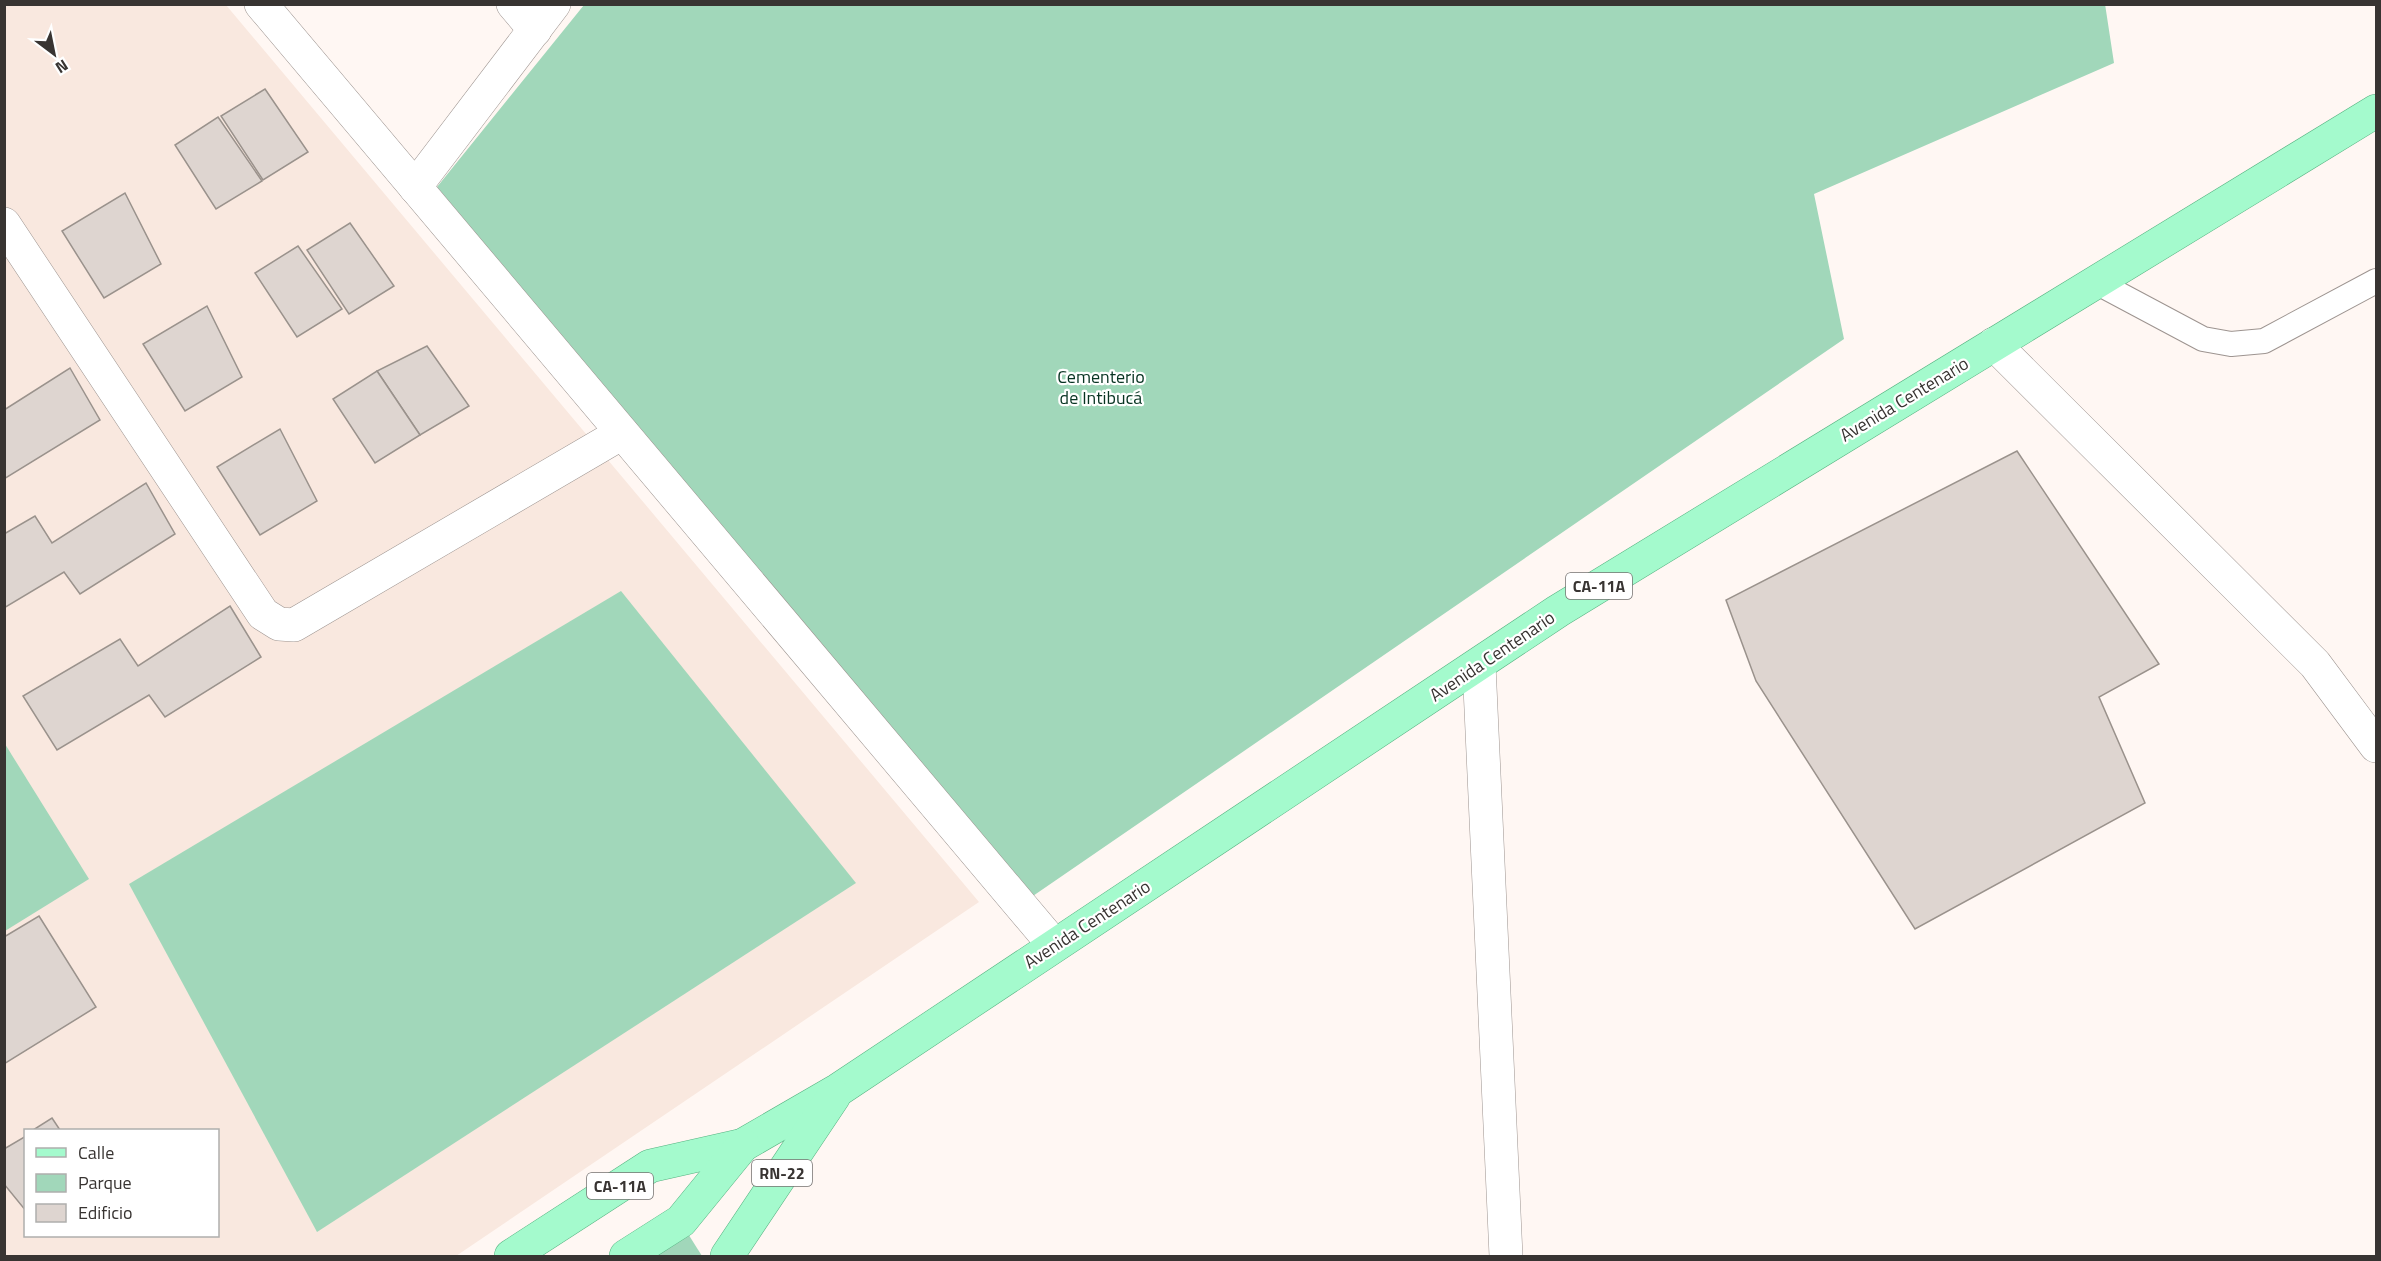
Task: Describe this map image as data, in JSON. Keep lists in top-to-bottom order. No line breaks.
{"streets":{"main road":["Avenida Centenario","CA-11A","RN-22"]},"crossings":[["Avenida Centenario","RN-22"]],"parks":["Cementerio de Intibucá"],"legend":["Calle","Parque","Edificio"],"north":"bottom right"}
